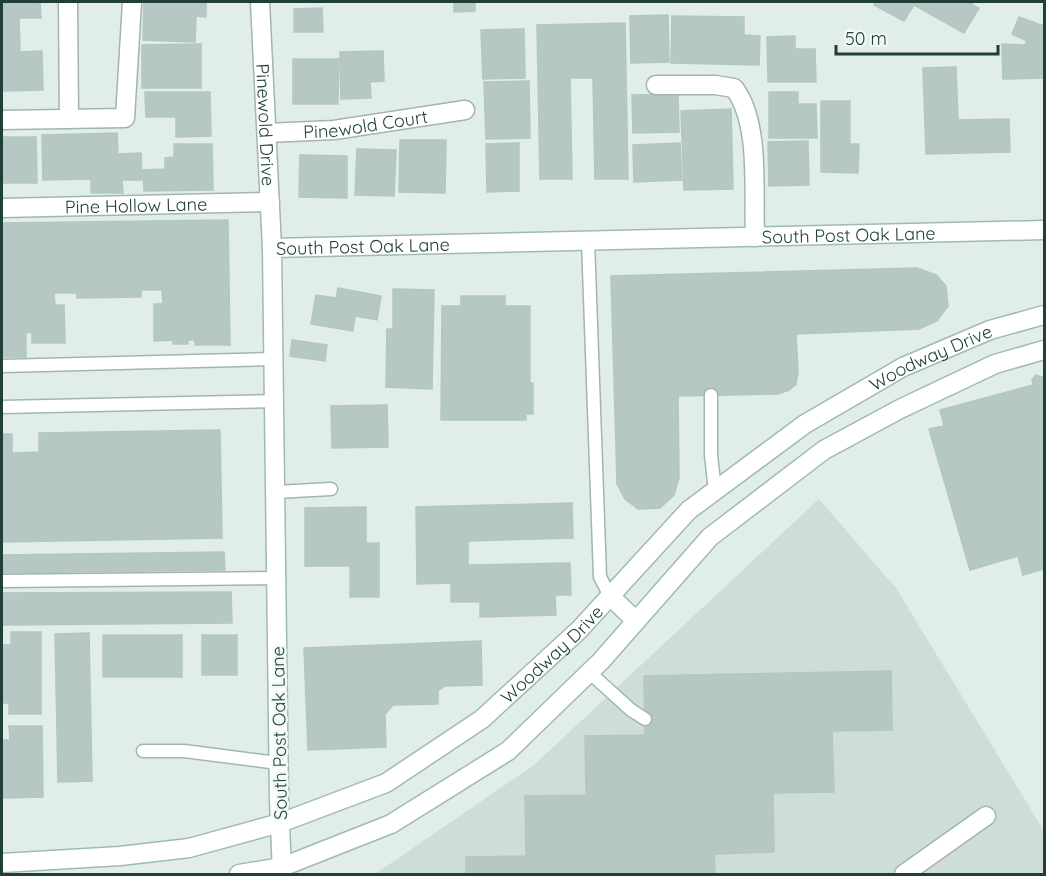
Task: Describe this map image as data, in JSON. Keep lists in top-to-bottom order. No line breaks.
{"streets":{"street":["Pinewold Court","Pinewold Drive","Pine Hollow Lane","South Post Oak Lane","Woodway Drive"]},"crossings":[["Pinewold Court","Pinewold Drive"],["Pinewold Drive","Pine Hollow Lane"],["Pinewold Drive","South Post Oak Lane"],["South Post Oak Lane","Woodway Drive"]],"scale_bar":"50 m"}
